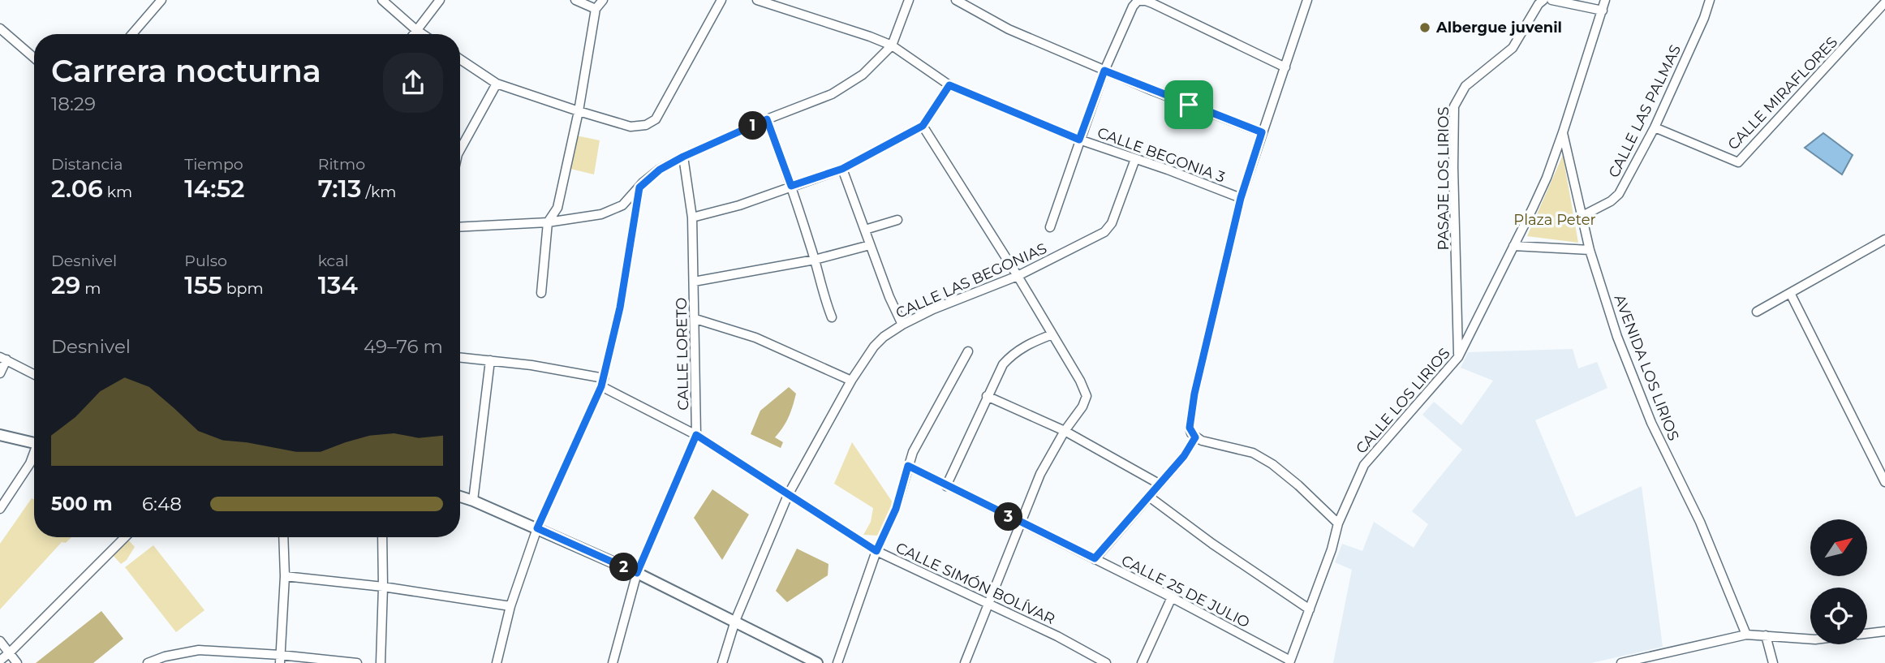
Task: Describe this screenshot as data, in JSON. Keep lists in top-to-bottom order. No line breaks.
{"streets":{"street":["CALLE MIRAFLORES","CALLE LAS PALMAS","CALLE BEGONIA 3","PASAJE LOS LIRIOS","CALLE LAS BEGONIAS","CALLE LORETO","AVENIDA LOS LIRIOS","CALLE LOS LIRIOS","CALLE SIMÓN BOLÍVAR","CALLE 25 DE JULIO"]},"crossings":[["CALLE MIRAFLORES","CALLE LAS PALMAS"],["CALLE LAS PALMAS","AVENIDA LOS LIRIOS"],["CALLE BEGONIA 3","CALLE LAS BEGONIAS"],["PASAJE LOS LIRIOS","CALLE LOS LIRIOS"],["CALLE LAS BEGONIAS","CALLE SIMÓN BOLÍVAR"],["CALLE LORETO","CALLE SIMÓN BOLÍVAR"],["AVENIDA LOS LIRIOS","CALLE LOS LIRIOS"],["CALLE LOS LIRIOS","CALLE 25 DE JULIO"]],"parks":["Plaza Peter"],"places":["Albergue juvenil"],"north":"top right","page":{"heading":["Carrera nocturna","18:29"],"pins":["1","3","2"],"stats":[["Distancia","2.06 km"],["Tiempo","14:52"],["Ritmo","7:13 /km"],["Desnivel","29 m"],["Pulso","155 bpm"],["kcal","134"]],"chart":["Desnivel","49–76 m"],"list":[{"name":"500 m","note":"6:48"}]}}
